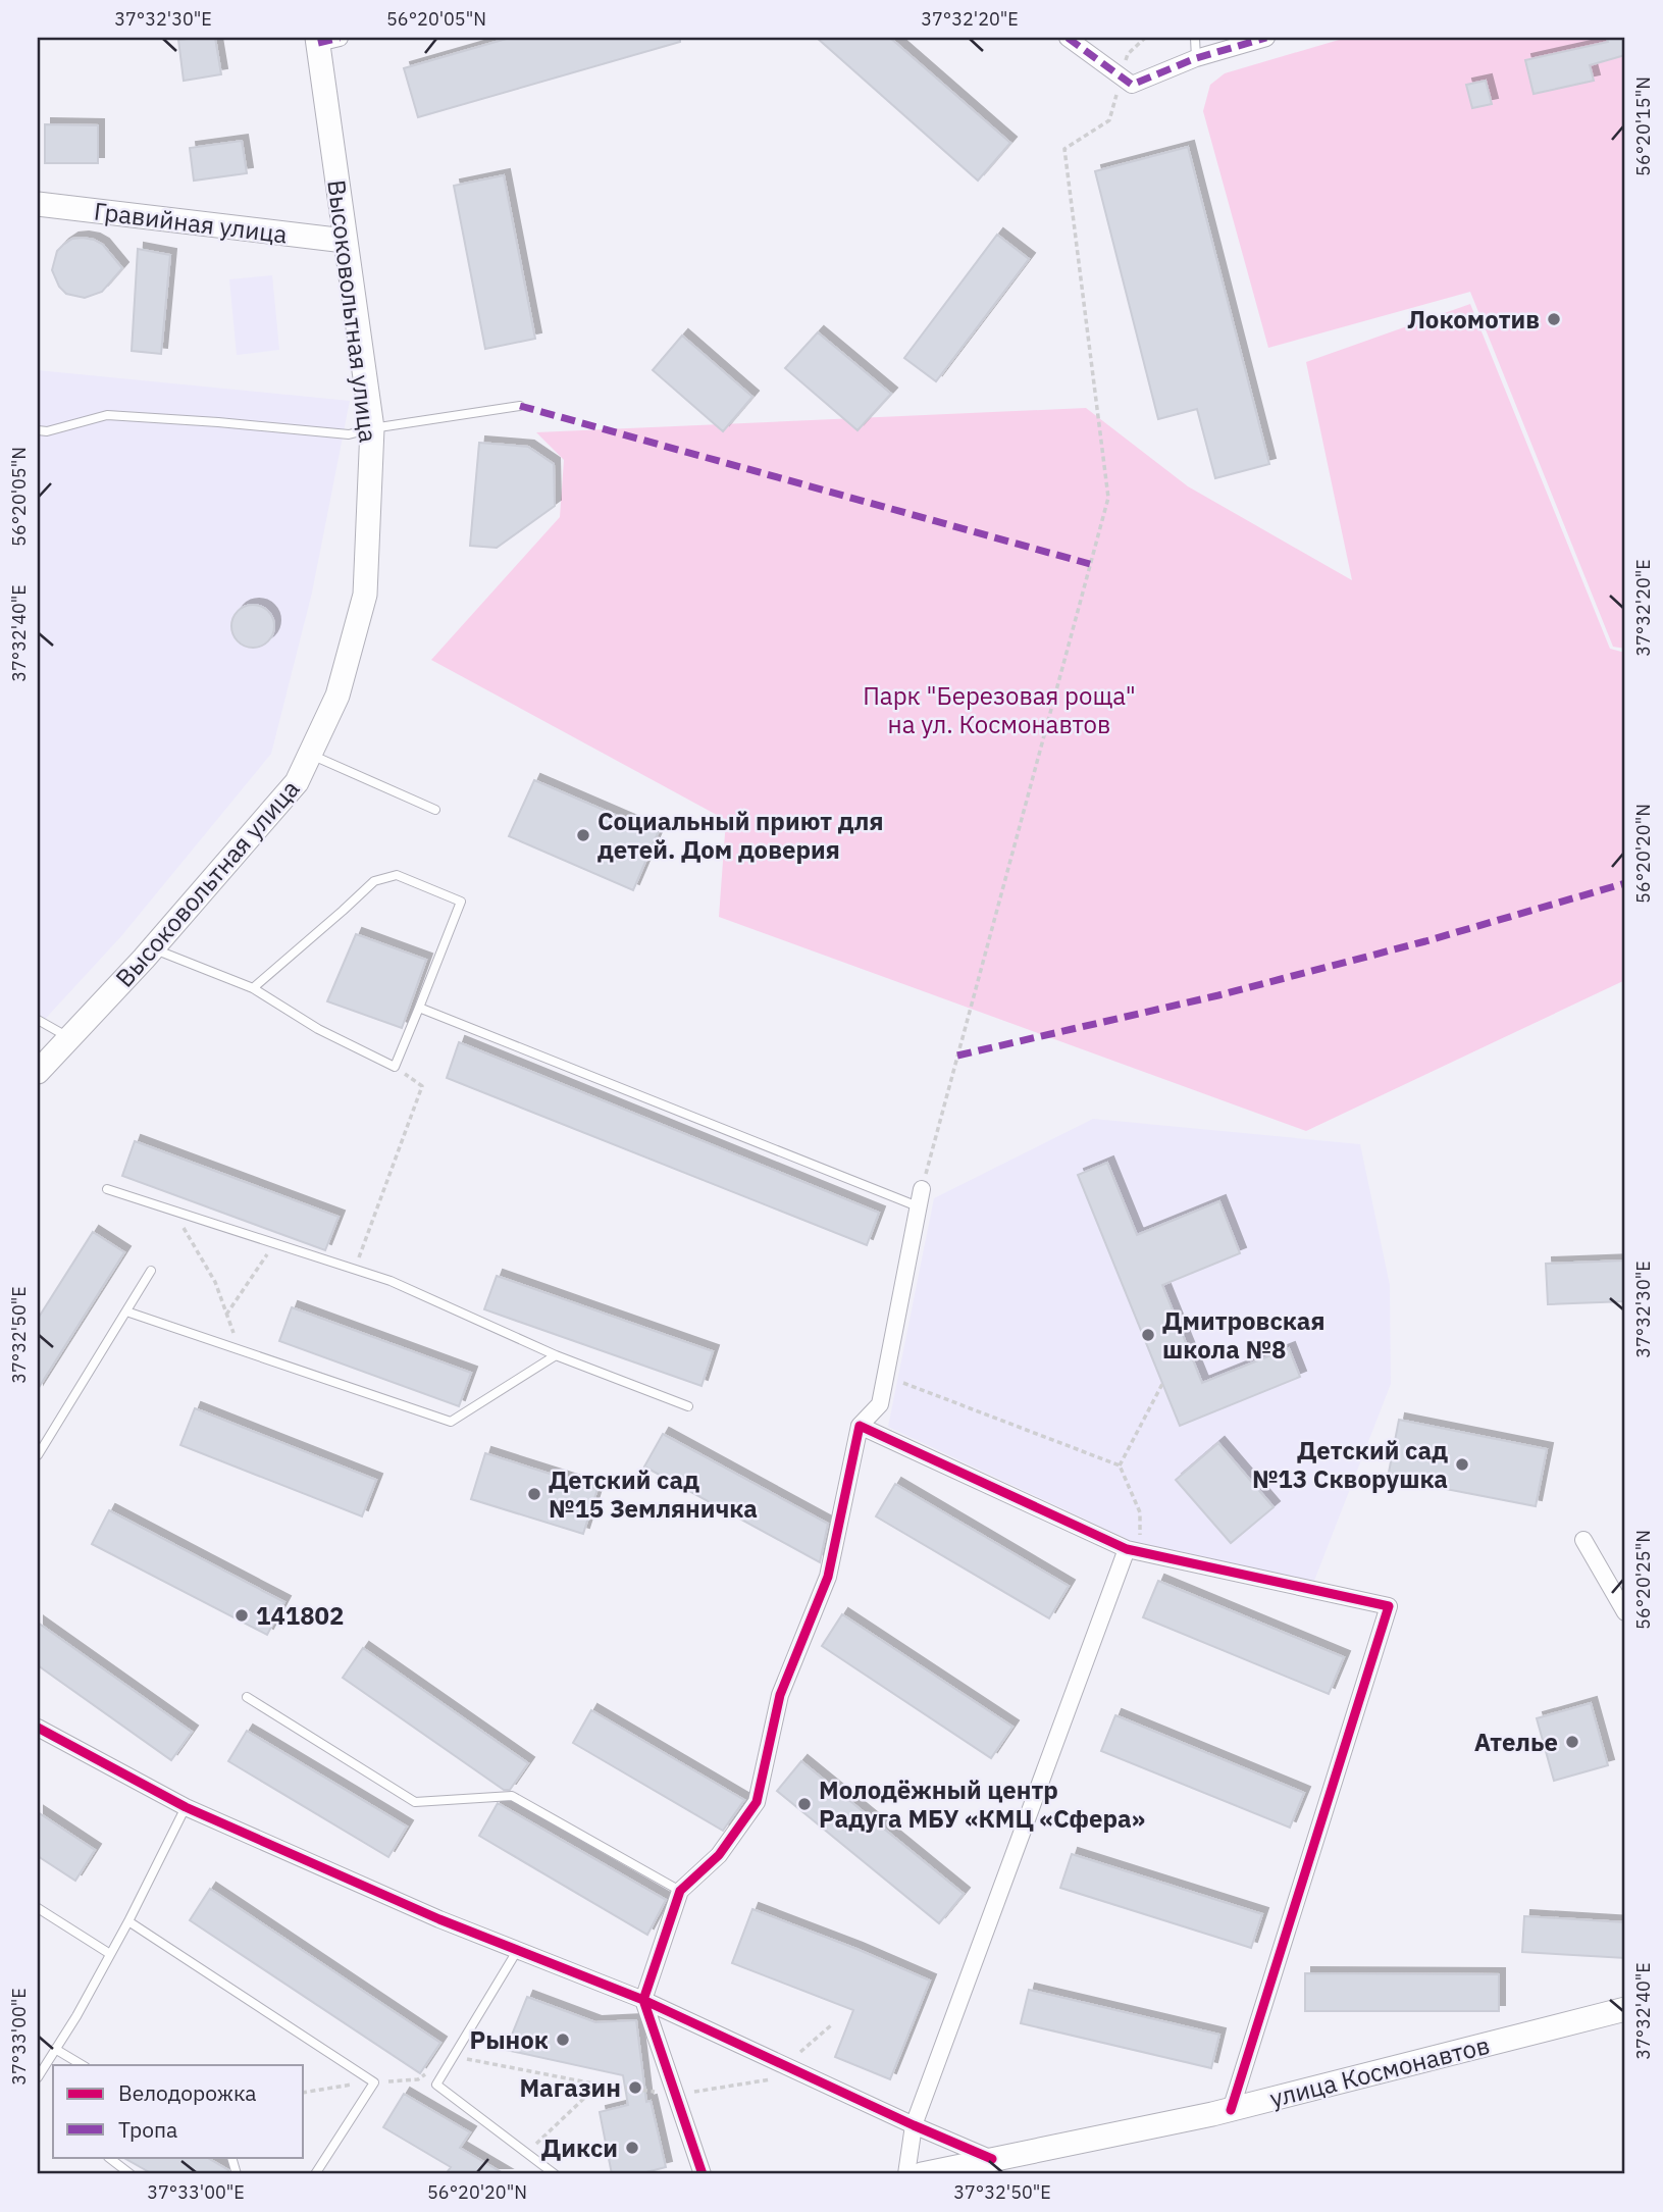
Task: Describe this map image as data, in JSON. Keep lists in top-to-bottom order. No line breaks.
{"streets":{"main road":["Гравийная улица","Высоковольтная улица","улица Космонавтов"]},"crossings":[["Гравийная улица","Высоковольтная улица"]],"parks":["Парк \"Березовая роща\" на ул. Космонавтов"],"places":["Локомотив","Социальный приют для детей. Дом доверия","Дмитровская школа №8","Детский сад №13 Скворушка","Детский сад №15 Земляничка","141802","Ателье","Молодёжный центр Радуга МБУ «КМЦ «Сфера»","Рынок","Магазин","Дикси"],"legend":["Велодорожка","Тропа"],"coordinates":["37°32'30\"E","56°20'05\"N","37°32'20\"E","56°20'15\"N","37°32'40\"E","56°20'20\"N","37°32'50\"E","56°20'25\"N","37°33'00\"E"]}
